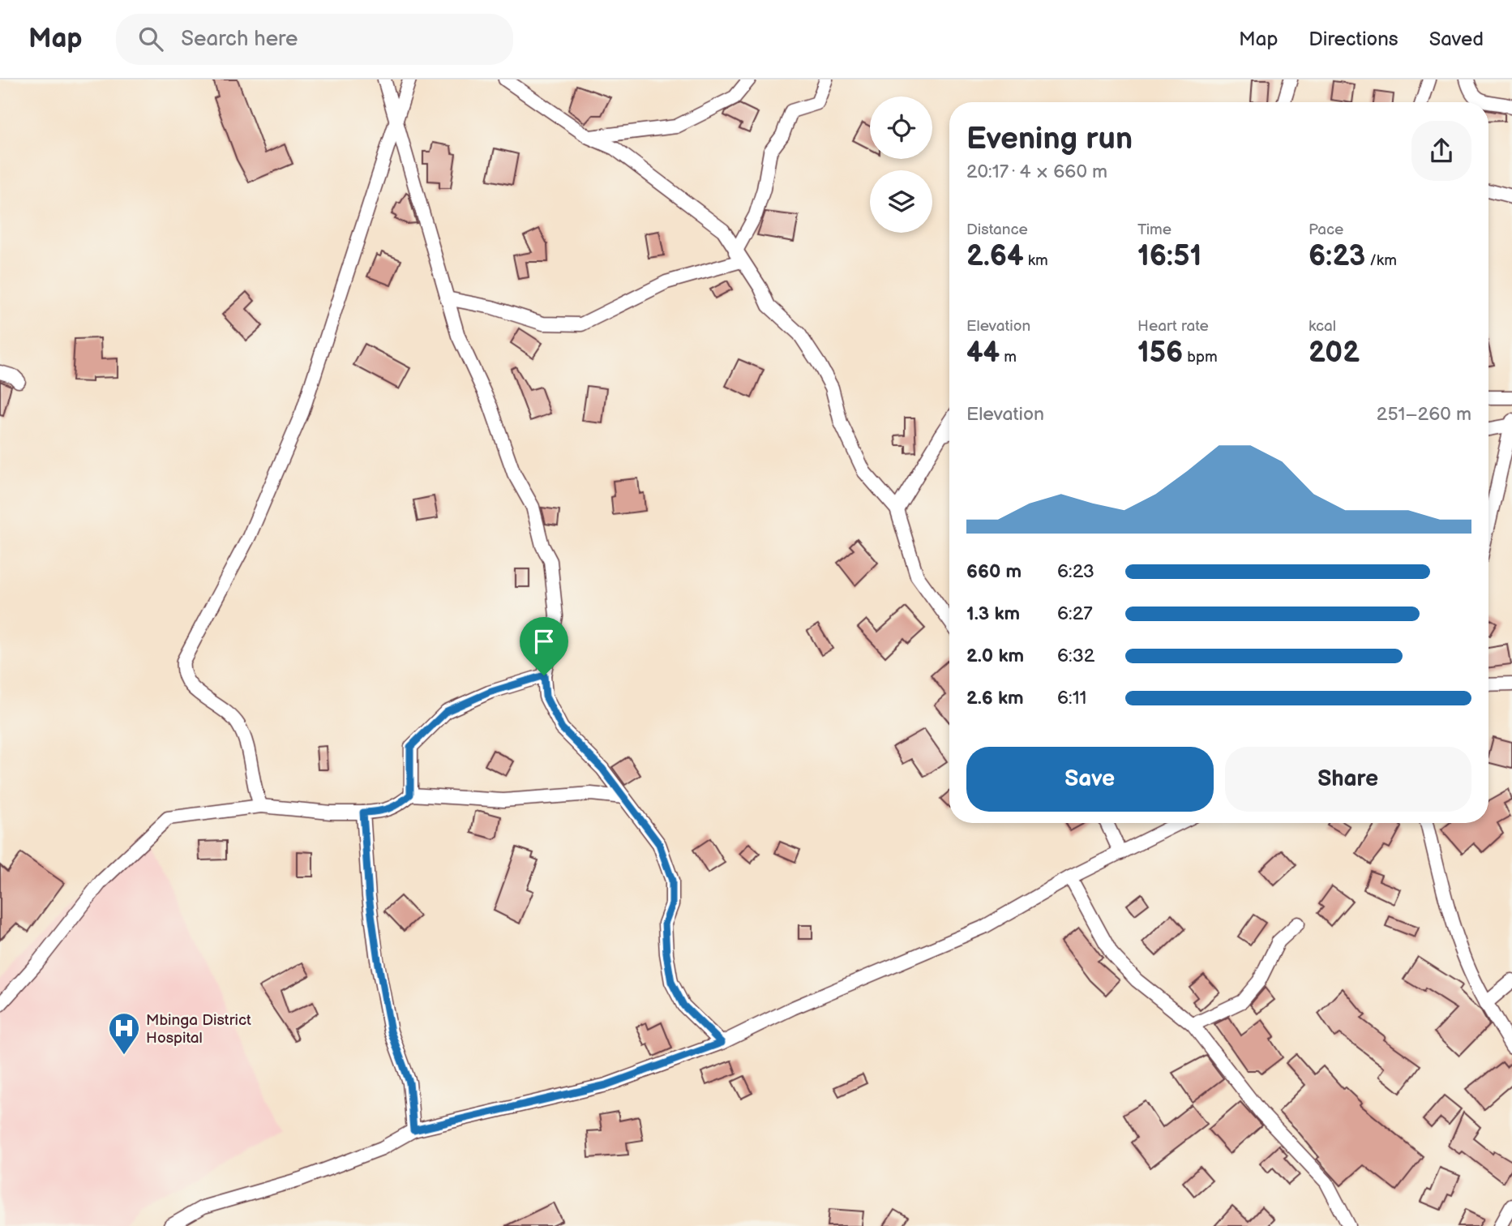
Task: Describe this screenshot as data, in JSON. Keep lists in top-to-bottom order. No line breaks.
{"places":{"hospital":["Mbinga District Hospital"]},"page":{"header":"Map","search":"Search here","nav":["Map","Directions","Saved"],"heading":["Evening run","20:17 · 4 × 660 m"],"stats":[["Distance","2.64 km"],["Time","16:51"],["Pace","6:23 /km"],["Elevation","44 m"],["Heart rate","156 bpm"],["kcal","202"]],"chart":["Elevation","251–260 m"],"list":[{"name":"660 m","note":"6:23"},{"name":"1.3 km","note":"6:27"},{"name":"2.0 km","note":"6:32"},{"name":"2.6 km","note":"6:11"}],"buttons":["Save","Share"]}}
